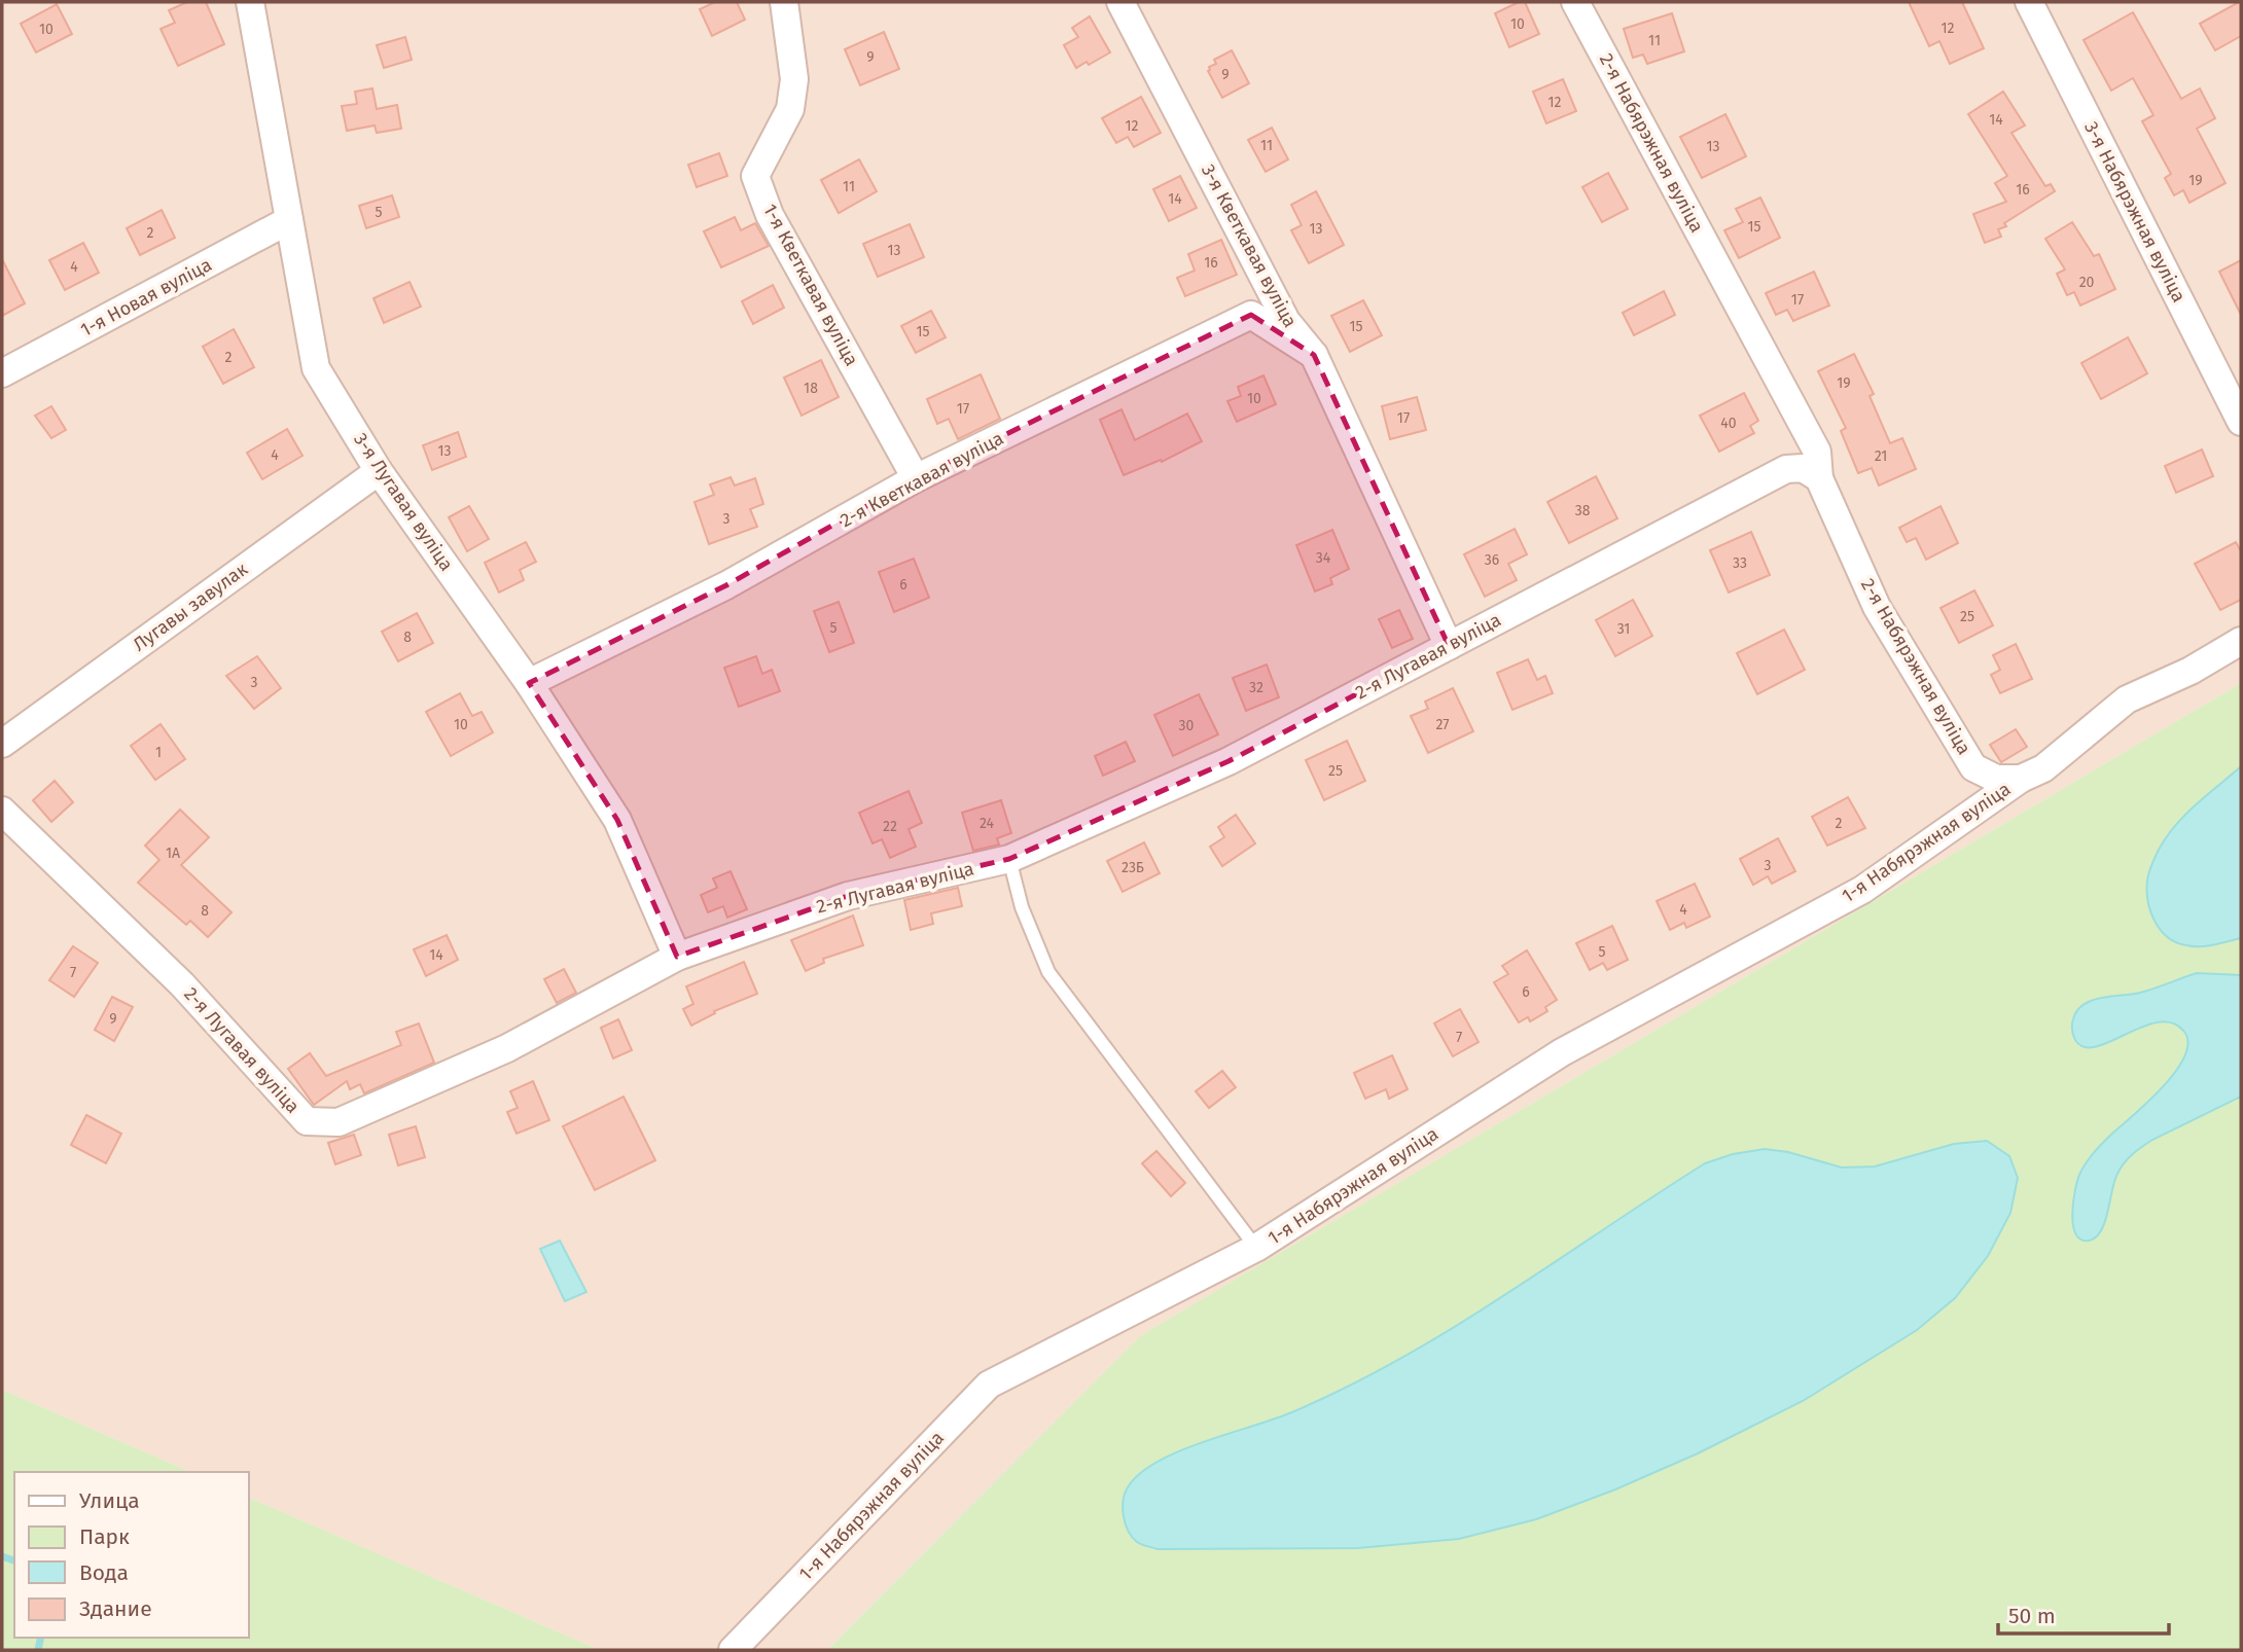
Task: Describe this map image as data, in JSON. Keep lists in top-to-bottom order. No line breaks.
{"streets":{"street":["2-я Набярэжная вуліца","3-я Набярэжная вуліца","3-я Кветкавая вуліца","1-я Кветкавая вуліца","1-я Новая вуліца","2-я Кветкавая вуліца","3-я Лугавая вуліца","Лугавы завулак","2-я Лугавая вуліца","1-я Набярэжная вуліца"]},"crossings":[["2-я Набярэжная вуліца","2-я Лугавая вуліца"],["2-я Набярэжная вуліца","1-я Набярэжная вуліца"],["3-я Кветкавая вуліца","2-я Кветкавая вуліца"],["3-я Кветкавая вуліца","2-я Лугавая вуліца"],["1-я Кветкавая вуліца","2-я Кветкавая вуліца"],["1-я Новая вуліца","3-я Лугавая вуліца"],["2-я Кветкавая вуліца","3-я Лугавая вуліца"],["3-я Лугавая вуліца","Лугавы завулак"],["3-я Лугавая вуліца","2-я Лугавая вуліца"]],"house_numbers":["10","12","10","11","9","9","12","14","12","11","13","19","11","16","14","5","15","13","2","13","16","4","20","17","15","15","2","19","18","10","17","17","40","13","4","21","38","3","34","36","33","6","25","5","31","8","3","32","10","27","30","1","25","24","2","22","1А","3","23Б","4","8","5","14","7","6","9","7"],"legend":["Улица","Парк","Вода","Здание"],"scale_bar":"50 m"}
